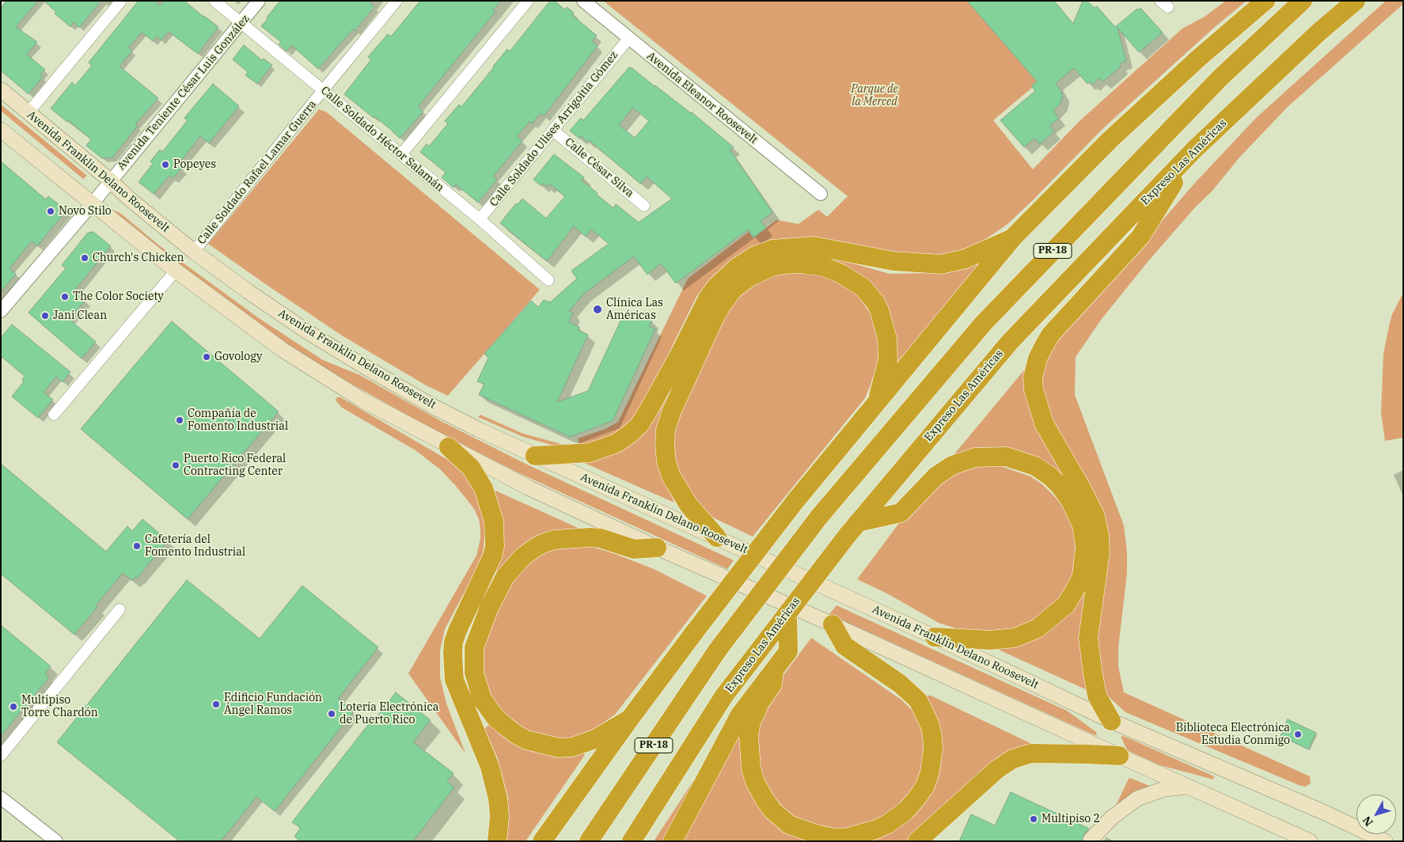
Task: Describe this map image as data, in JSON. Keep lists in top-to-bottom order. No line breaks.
{"streets":{"highway":["Expreso Las Américas","PR-18"],"main road":["Avenida Franklin Delano Roosevelt"],"street":["Avenida Teniente César Luis González","Avenida Eleanor Roosevelt","Calle Soldado Ulises Arrigoitia Gómez","Calle Soldado Héctor Salamán","Calle César Silva","Calle Soldado Rafael Lamar Guerra"]},"crossings":[["Avenida Teniente César Luis González","Calle Soldado Héctor Salamán"],["Avenida Teniente César Luis González","Avenida Franklin Delano Roosevelt"],["Avenida Eleanor Roosevelt","Calle Soldado Ulises Arrigoitia Gómez"],["Calle Soldado Ulises Arrigoitia Gómez","Calle Soldado Héctor Salamán"],["Calle Soldado Ulises Arrigoitia Gómez","Calle César Silva"],["Calle Soldado Héctor Salamán","Calle Soldado Rafael Lamar Guerra"],["Avenida Franklin Delano Roosevelt","Calle Soldado Rafael Lamar Guerra"]],"parks":["Parque de la Merced"],"places":["Popeyes","Novo Stilo","Church's Chicken","The Color Society","Clínica Las Américas","Jani Clean","Govology","Compañía de Fomento Industrial","Puerto Rico Federal Contracting Center","Cafetería del Fomento Industrial","Edificio Fundación Ángel Ramos","Multipiso Torre Chardón","Lotería Electrónica de Puerto Rico","Biblioteca Electrónica Estudia Conmigo","Multipiso 2"],"north":"bottom left"}
